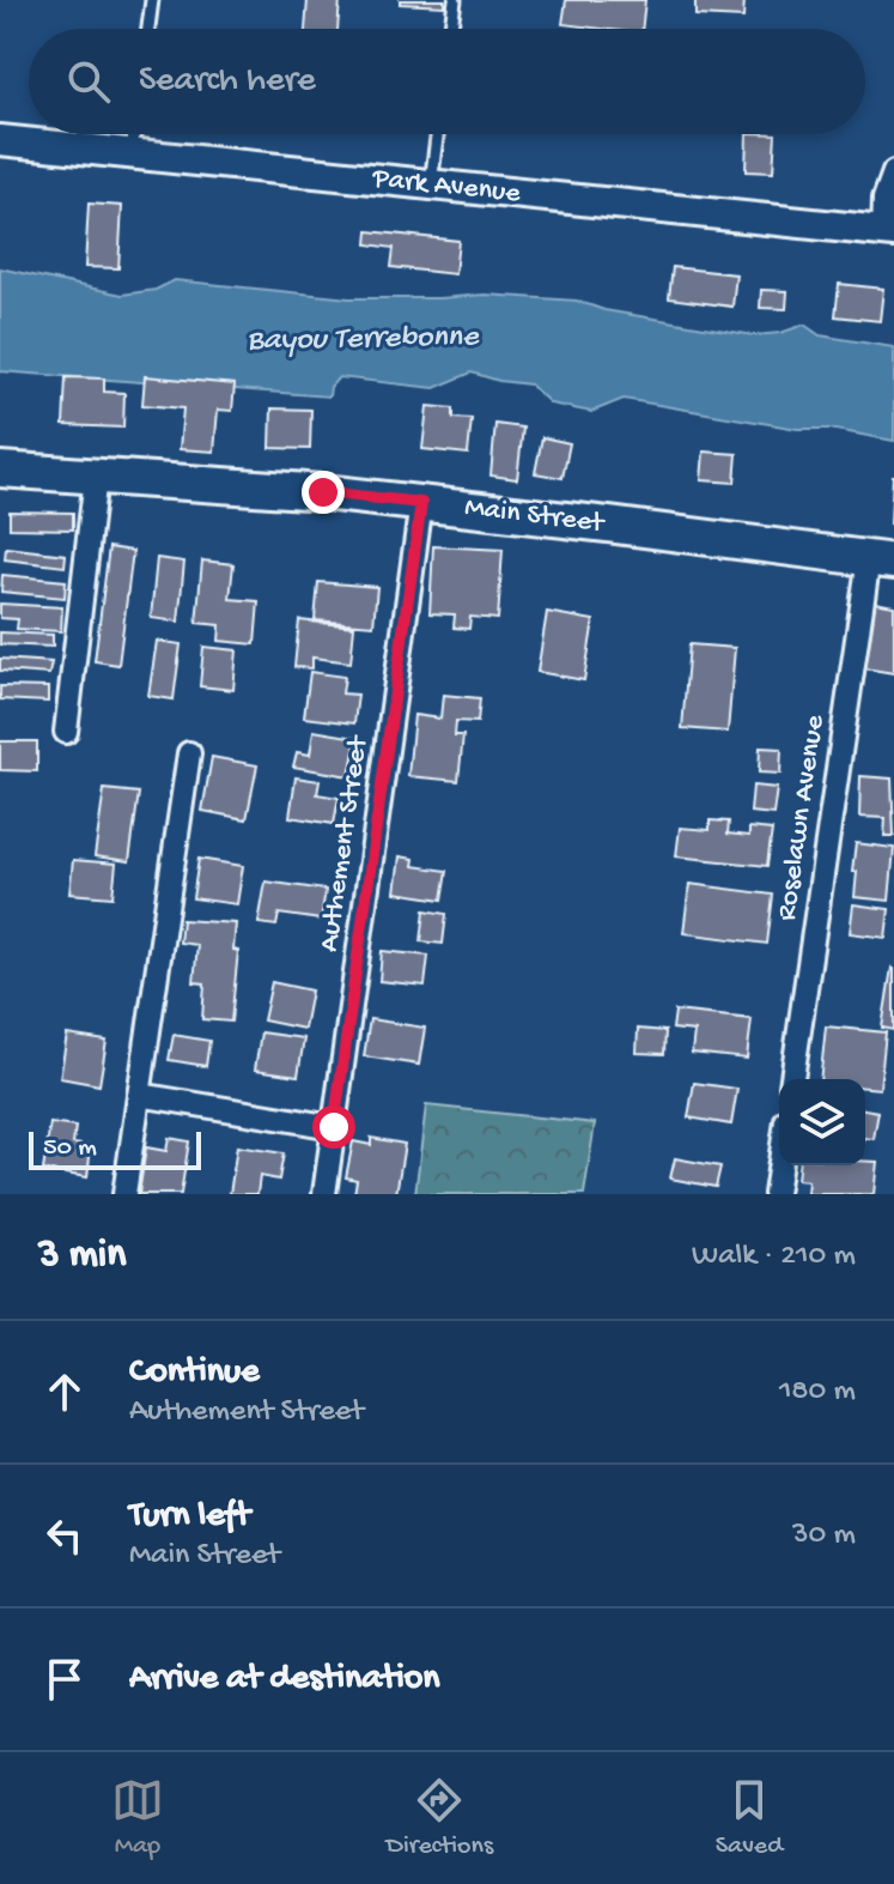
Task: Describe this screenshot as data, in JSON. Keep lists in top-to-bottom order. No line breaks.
{"streets":{"main road":["Park Avenue","Main Street"],"street":["Roselawn Avenue","Authement Street"]},"crossings":[["Main Street","Roselawn Avenue"],["Main Street","Authement Street"]],"water":["Bayou Terrebonne"],"scale_bar":"50 m","page":{"search":"Search here","scale":"50 m","heading":["3 min","Walk · 210 m"],"list":[["Continue","Authement Street","180 m"],["Turn left","Main Street","30 m"],"Arrive at destination"],"nav":["Map","Directions","Saved"]}}
